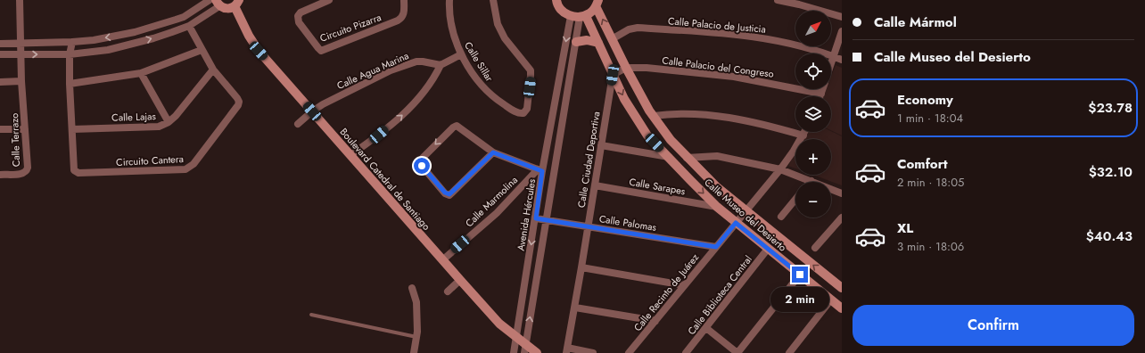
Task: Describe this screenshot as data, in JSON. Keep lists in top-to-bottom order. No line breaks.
{"streets":{"street":["Calle Palacio de Justicia","Circuito Pizarra","Calle Sillar","Calle Palacio del Congreso","Calle Agua Marina","Calle Lajas","Calle Terrazo","Calle Ciudad Deportiva","Circuito Cantera","Boulevard Catedral de Santiago","Calle Sarapes","Calle Marmolina","Avenida Hércules","Calle Museo del Desierto","Calle Palomas","Calle Recinto de Juárez","Calle Biblioteca Central"]},"crossings":[["Calle Palacio de Justicia","Calle Museo del Desierto"],["Calle Palacio del Congreso","Calle Ciudad Deportiva"],["Calle Palacio del Congreso","Calle Museo del Desierto"],["Calle Agua Marina","Boulevard Catedral de Santiago"],["Calle Lajas","Circuito Cantera"],["Calle Ciudad Deportiva","Calle Sarapes"],["Calle Ciudad Deportiva","Calle Museo del Desierto"],["Calle Ciudad Deportiva","Calle Palomas"],["Boulevard Catedral de Santiago","Calle Marmolina"],["Boulevard Catedral de Santiago","Avenida Hércules"],["Calle Sarapes","Calle Museo del Desierto"],["Calle Marmolina","Avenida Hércules"],["Avenida Hércules","Calle Museo del Desierto"],["Avenida Hércules","Calle Palomas"],["Calle Museo del Desierto","Calle Recinto de Juárez"],["Calle Museo del Desierto","Calle Biblioteca Central"],["Calle Palomas","Calle Recinto de Juárez"]],"north":"top right","page":{"banner":["Calle Mármol","Calle Museo del Desierto"],"map_buttons":["+","−"],"list":[{"name":"Economy","note":"1 min · 18:04","value":"$23.78"},{"name":"Comfort","note":"2 min · 18:05","value":"$32.10"},{"name":"XL","note":"3 min · 18:06","value":"$40.43"}],"bubble":"2 min","buttons":"Confirm"}}
